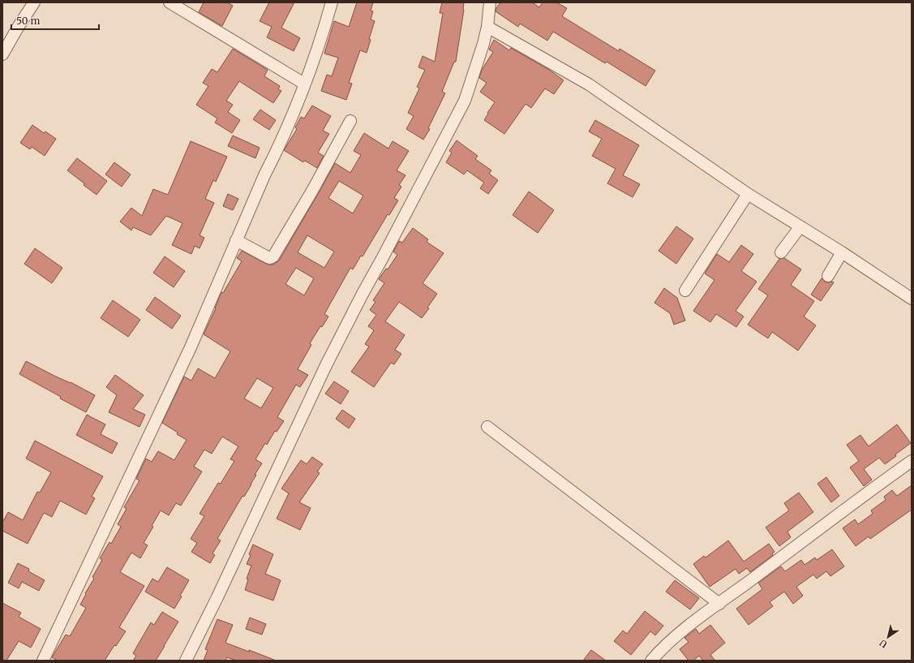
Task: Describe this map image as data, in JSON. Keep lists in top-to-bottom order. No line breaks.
{"scale_bar":"50 m","north":"bottom left"}
